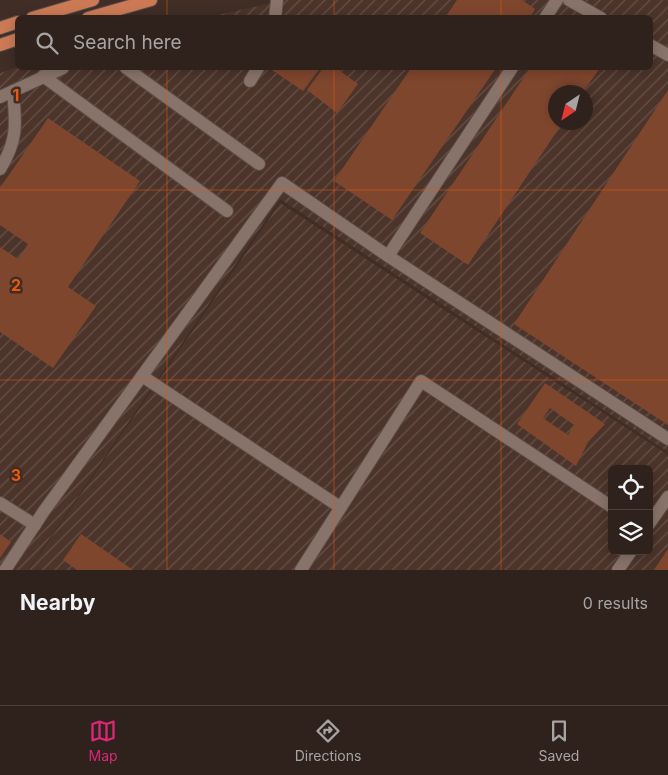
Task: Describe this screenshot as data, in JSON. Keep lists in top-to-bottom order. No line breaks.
{"north":"bottom left","page":{"search":"Search here","heading":["Nearby","0 results"],"nav":["Map","Directions","Saved"]},"grid":{"rows":["1","2","3"]}}
